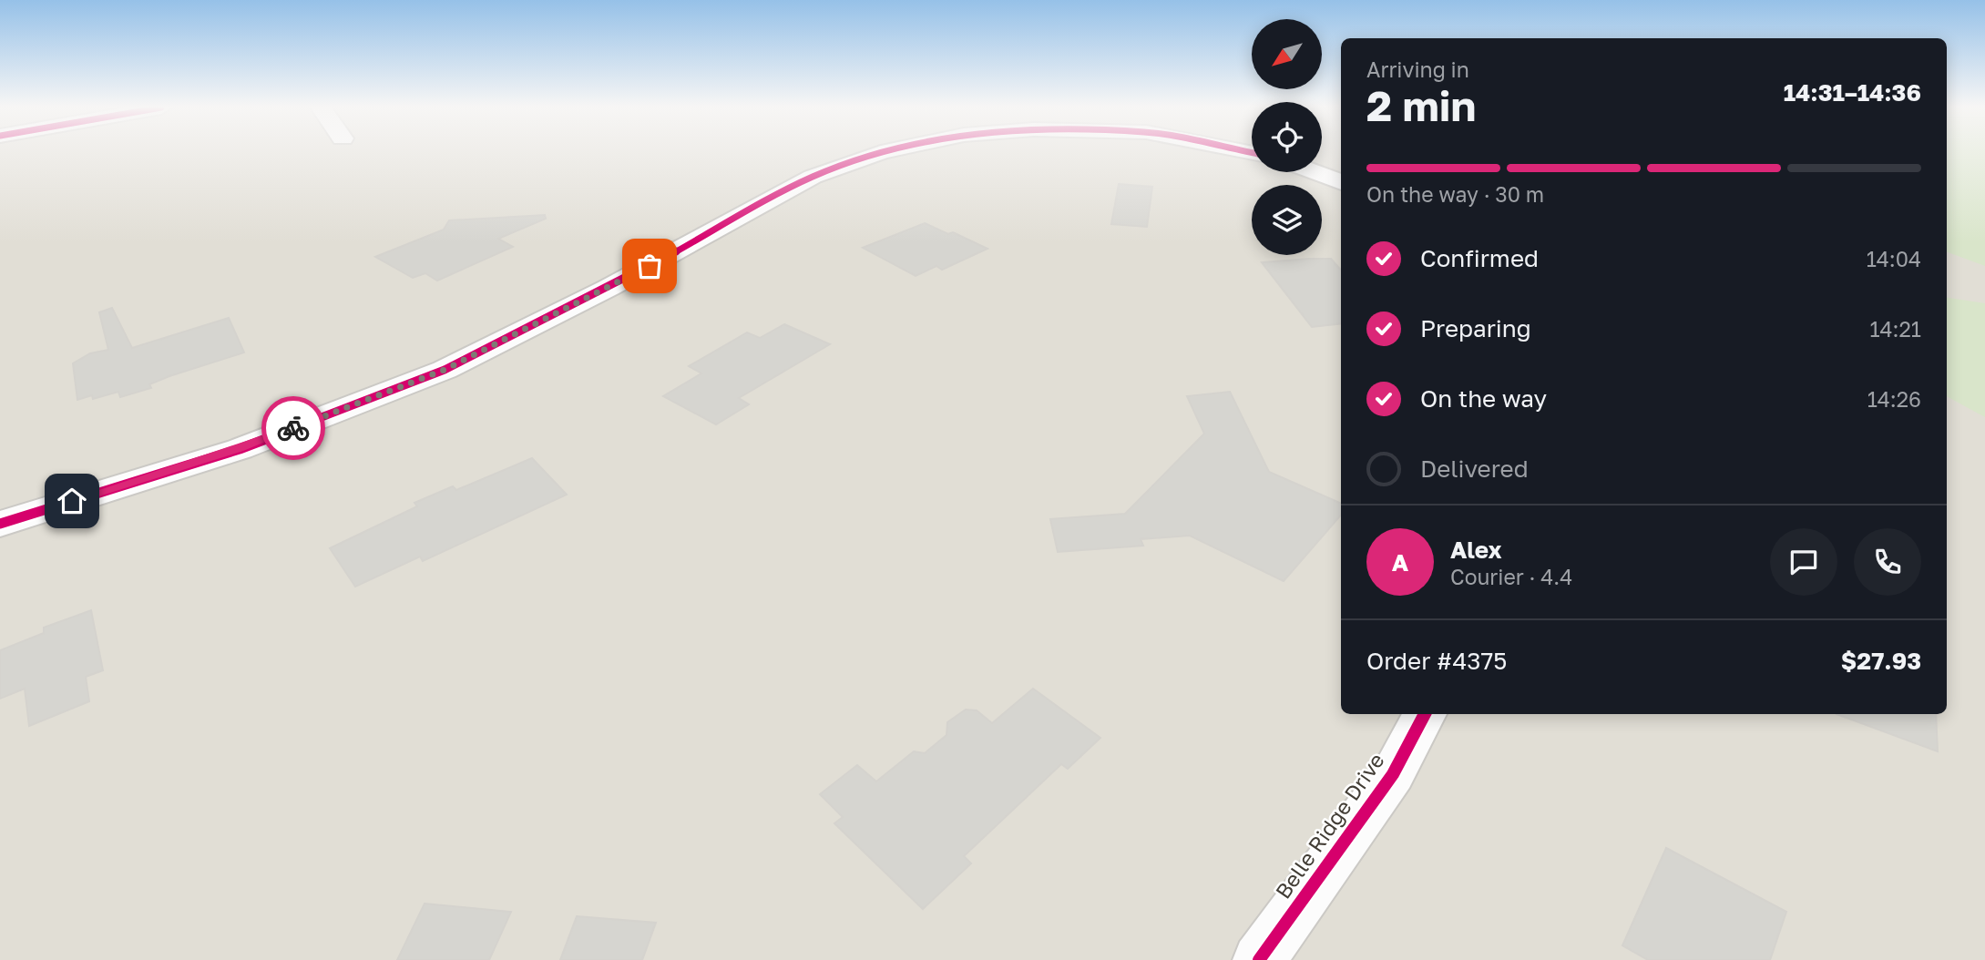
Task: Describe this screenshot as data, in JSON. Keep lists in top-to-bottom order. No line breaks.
{"streets":{"street":["Belle Ridge Drive"]},"north":"bottom left","page":{"heading":["2 min","Arriving in","14:31–14:36"],"panel":["Alex","Courier · 4.4","Order #4375","$27.93"],"bar":"On the way · 30 m","list":[["Confirmed","14:04"],["Preparing","14:21"],["On the way","14:26"],"Delivered"],"round":"A"}}
